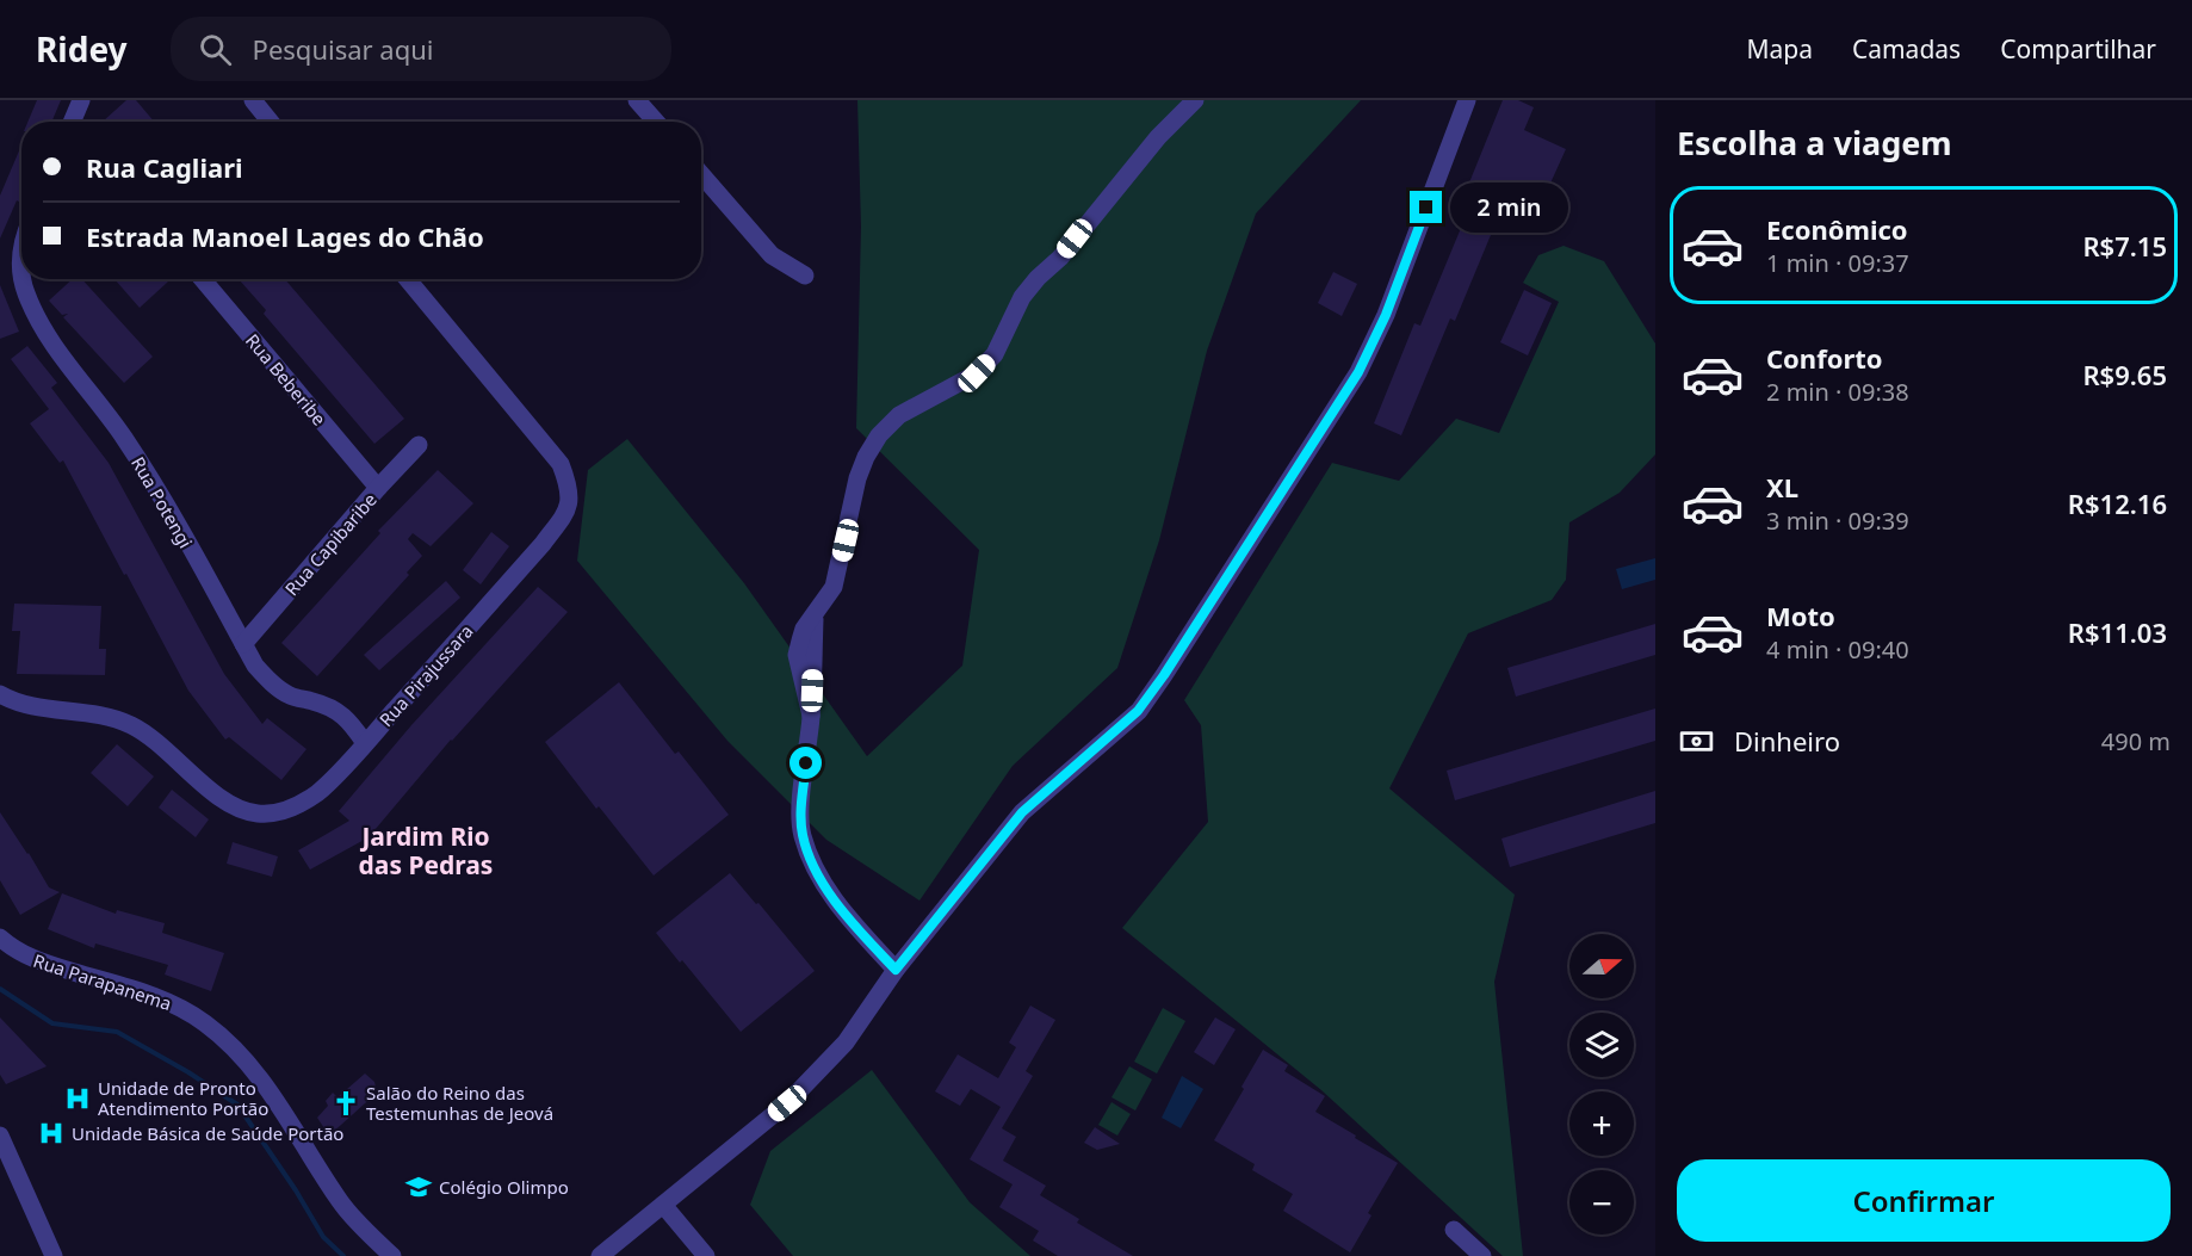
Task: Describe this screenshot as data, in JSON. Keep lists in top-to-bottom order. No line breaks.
{"streets":{"street":["Rua Beberibe","Rua Potengi","Rua Capibaribe","Rua Pirajussara","Rua Parapanema"]},"crossings":[["Rua Beberibe","Rua Capibaribe"],["Rua Potengi","Rua Capibaribe"],["Rua Potengi","Rua Pirajussara"]],"districts":["Jardim Rio das Pedras"],"places":{"hospital":["Unidade de Pronto Atendimento Portão","Unidade Básica de Saúde Portão"],"church":["Salão do Reino das Testemunhas de Jeová"],"school or university":["Colégio Olimpo"]},"north":"right","page":{"header":"Ridey","search":"Pesquisar aqui","nav":["Mapa","Camadas","Compartilhar"],"heading":"Escolha a viagem","banner":["Rua Cagliari","Estrada Manoel Lages do Chão"],"bubble":"2 min","list":[{"name":"Econômico","note":"1 min · 09:37","value":"R$7.15"},{"name":"Conforto","note":"2 min · 09:38","value":"R$9.65"},{"name":"XL","note":"3 min · 09:39","value":"R$12.16"},{"name":"Moto","note":"4 min · 09:40","value":"R$11.03"}],"pay":["Dinheiro","490 m"],"map_buttons":["+","−"],"buttons":"Confirmar"}}
